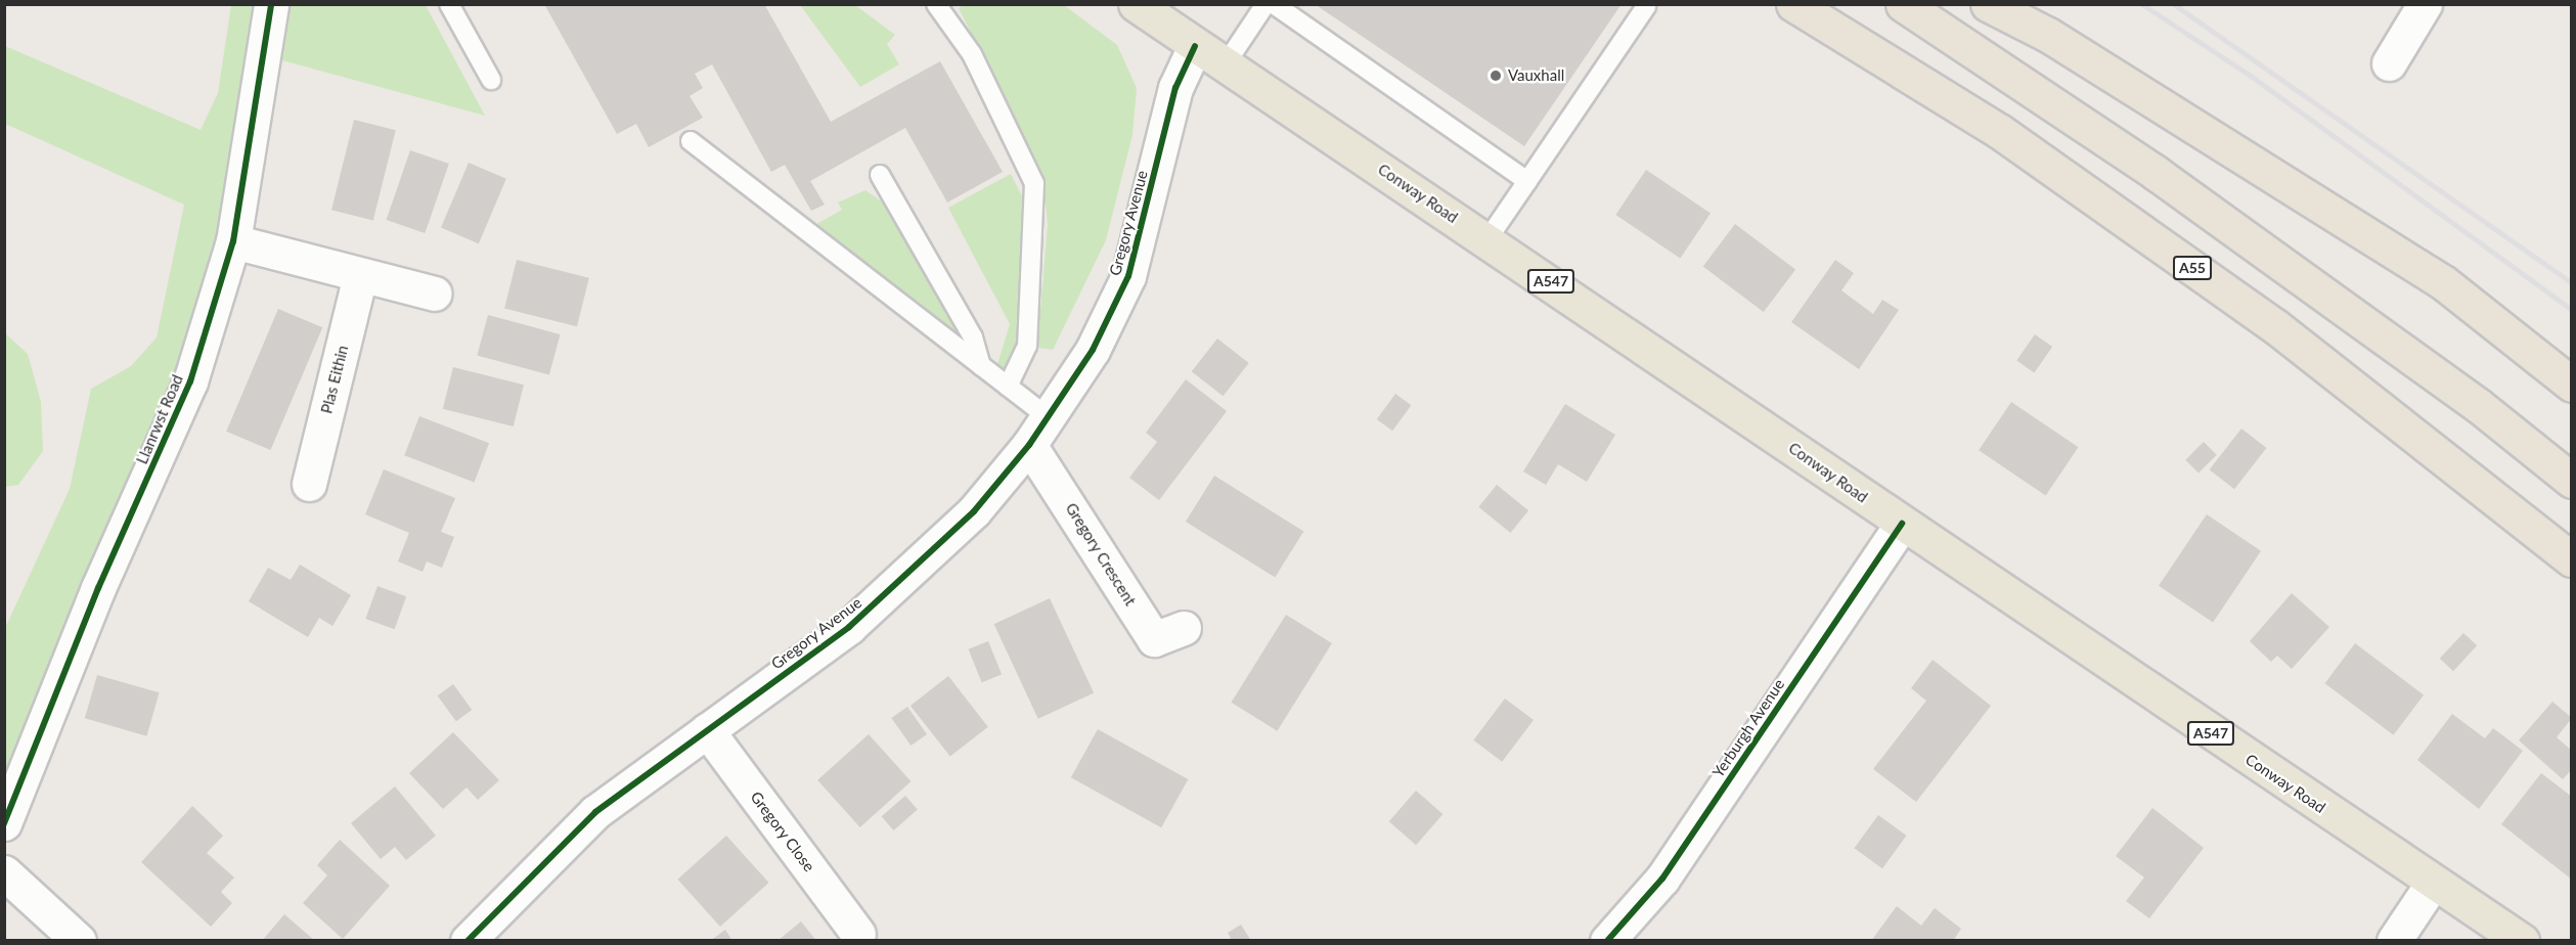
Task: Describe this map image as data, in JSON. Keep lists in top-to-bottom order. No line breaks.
{"streets":{"highway":["A55"],"main road":["Conway Road","A547"],"street":["Gregory Avenue","Plas Eithin","Llanrwst Road","Gregory Crescent","Yerburgh Avenue","Gregory Close"]},"crossings":[["Conway Road","Gregory Avenue"],["Conway Road","Yerburgh Avenue"],["Gregory Avenue","Gregory Crescent"],["Gregory Avenue","Gregory Close"]],"places":["Vauxhall"]}
